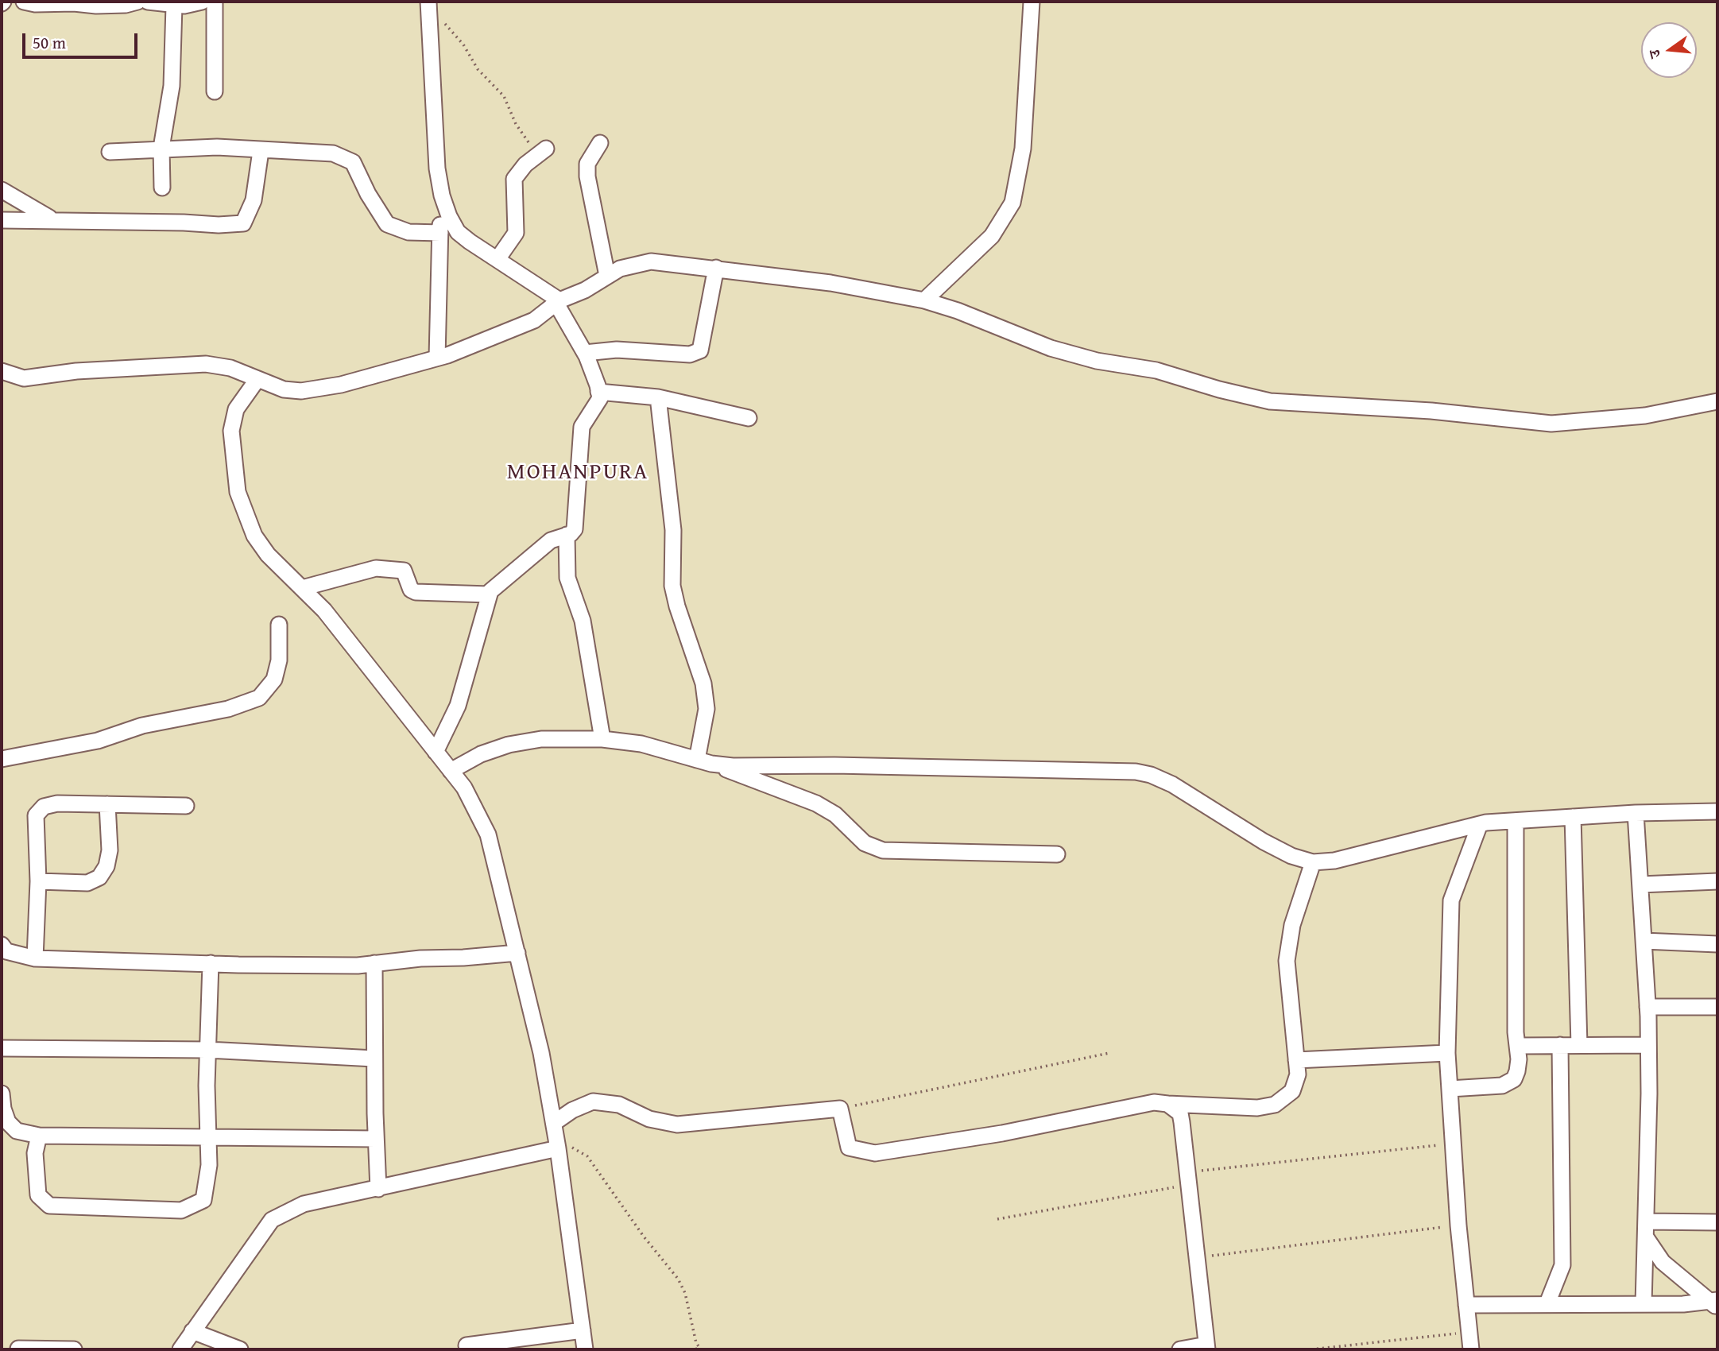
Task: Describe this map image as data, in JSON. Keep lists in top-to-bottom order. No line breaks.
{"districts":["MOHANPURA"],"scale_bar":"50 m","north":"left"}
